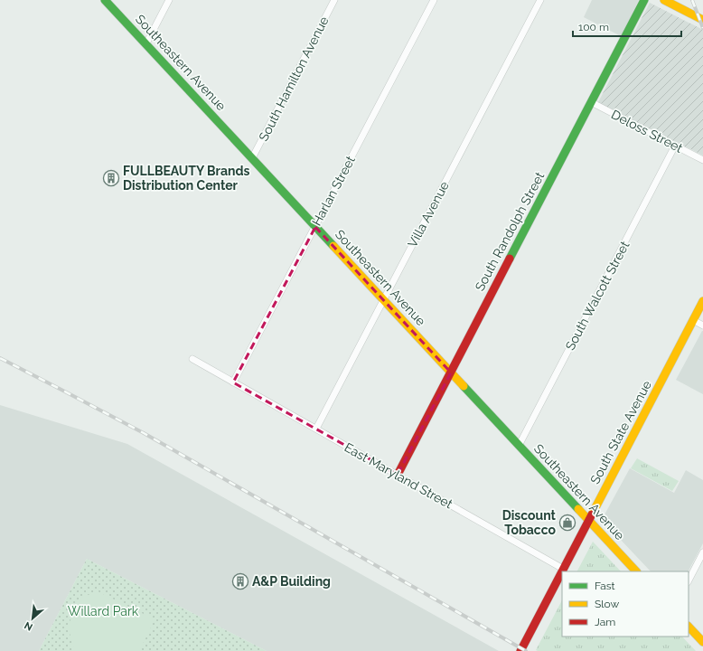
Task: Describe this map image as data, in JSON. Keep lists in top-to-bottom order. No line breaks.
{"streets":{"street":["Southeastern Avenue","South Hamilton Avenue","Deloss Street","Harlan Street","Villa Avenue","South Randolph Street","South Walcott Street","South State Avenue","East Maryland Street"]},"crossings":[["Southeastern Avenue","South Hamilton Avenue"],["Southeastern Avenue","Harlan Street"],["Southeastern Avenue","Villa Avenue"],["Southeastern Avenue","South Randolph Street"],["Southeastern Avenue","South Walcott Street"],["Southeastern Avenue","South State Avenue"],["Deloss Street","South Randolph Street"],["Deloss Street","South Walcott Street"],["Harlan Street","East Maryland Street"],["Villa Avenue","East Maryland Street"],["South Randolph Street","East Maryland Street"],["South State Avenue","East Maryland Street"]],"parks":["Willard Park"],"places":{"building":["FULLBEAUTY Brands Distribution Center","A&P Building"],"shop":["Discount Tobacco"]},"legend":["Fast","Slow","Jam"],"scale_bar":"100 m","north":"bottom left"}
